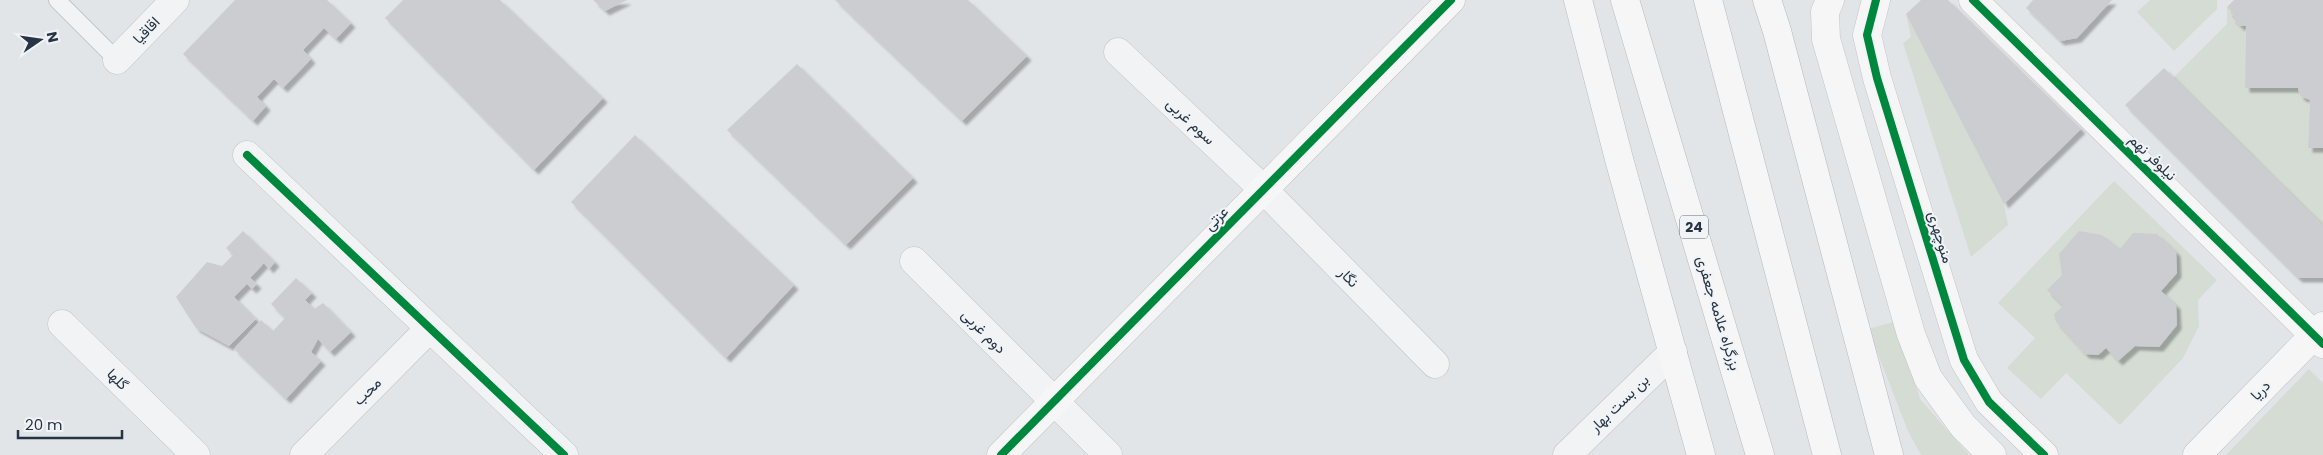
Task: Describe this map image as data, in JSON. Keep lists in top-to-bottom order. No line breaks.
{"streets":{"main road":["نیلوفر نهم","عزتی","24","منوچهری","بزرگراه علامه جعفری","دریا"],"street":["اقاقیا","سوم غربی","نگار","دوم غربی","گلها","محب","بن بست بهار"]},"crossings":[["سوم غربی","عزتی"],["سوم غربی","نگار"],["نیلوفر نهم","دریا"],["عزتی","نگار"],["عزتی","دوم غربی"]],"scale_bar":"20 m","north":"right"}
